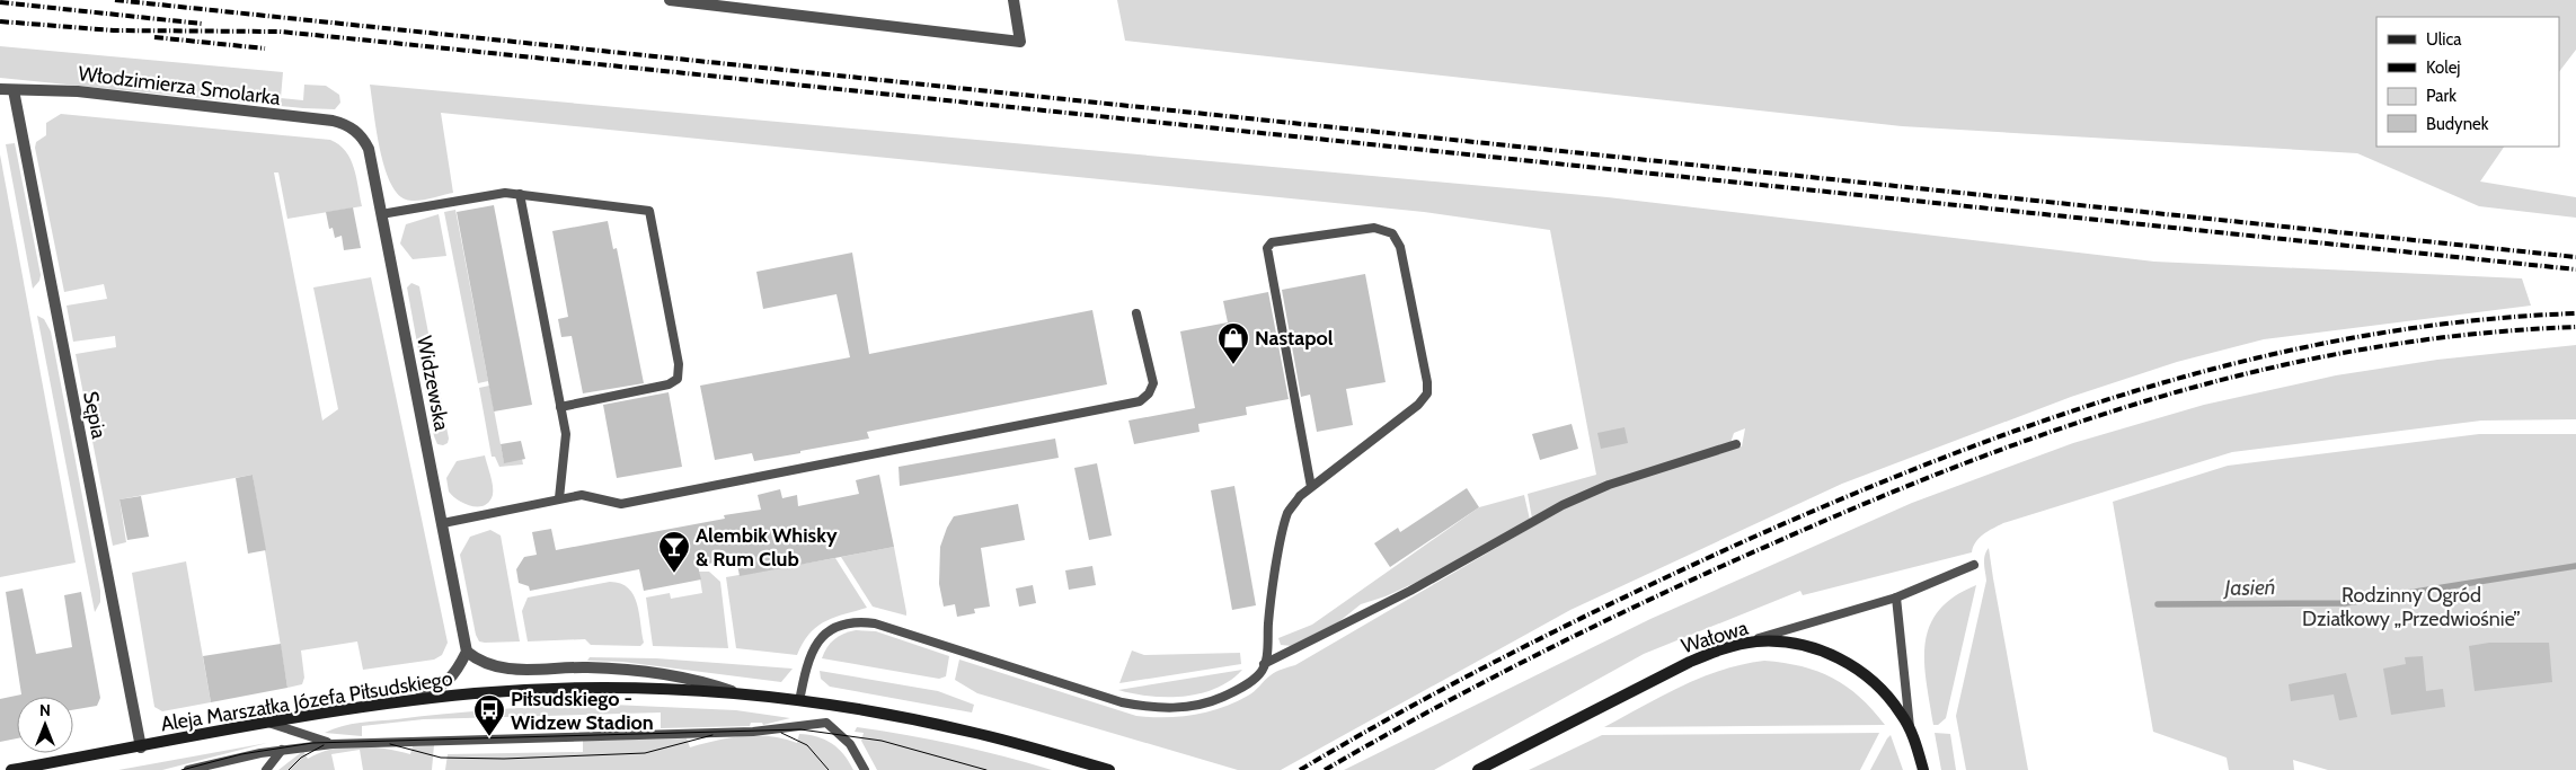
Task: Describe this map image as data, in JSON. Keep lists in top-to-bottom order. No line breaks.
{"streets":{"main road":["Wałowa","Aleja Marszałka Józefa Piłsudskiego"],"street":["Włodzimierza Smolarka","Widzewska","Sępia"]},"crossings":[["Włodzimierza Smolarka","Widzewska"],["Włodzimierza Smolarka","Sępia"],["Sępia","Aleja Marszałka Józefa Piłsudskiego"]],"water":["Jasień"],"parks":["Rodzinny Ogród Działkowy „Przedwiośnie”"],"places":{"shop":["Nastapol"],"bar":["Alembik Whisky & Rum Club"],"bus stop":["Piłsudskiego - Widzew Stadion"]},"legend":["Ulica","Kolej","Park","Budynek"],"north":"top"}
